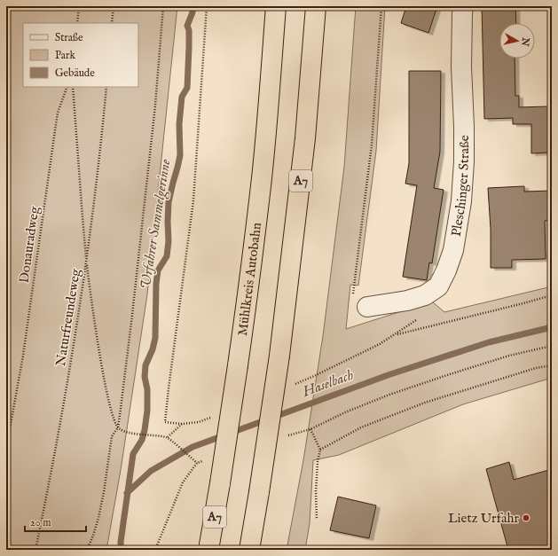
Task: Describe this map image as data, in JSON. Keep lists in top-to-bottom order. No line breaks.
{"streets":{"highway":["A7","Mühlkreis Autobahn"],"street":["Pleschinger Straße"],"path":["Donauradweg","Naturfreundeweg"]},"water":["Urfahrer Sammelgerinne","Haselbach"],"places":["Lietz Urfahr"],"legend":["Straße","Park","Gebäude"],"scale_bar":"20 m","north":"right"}
